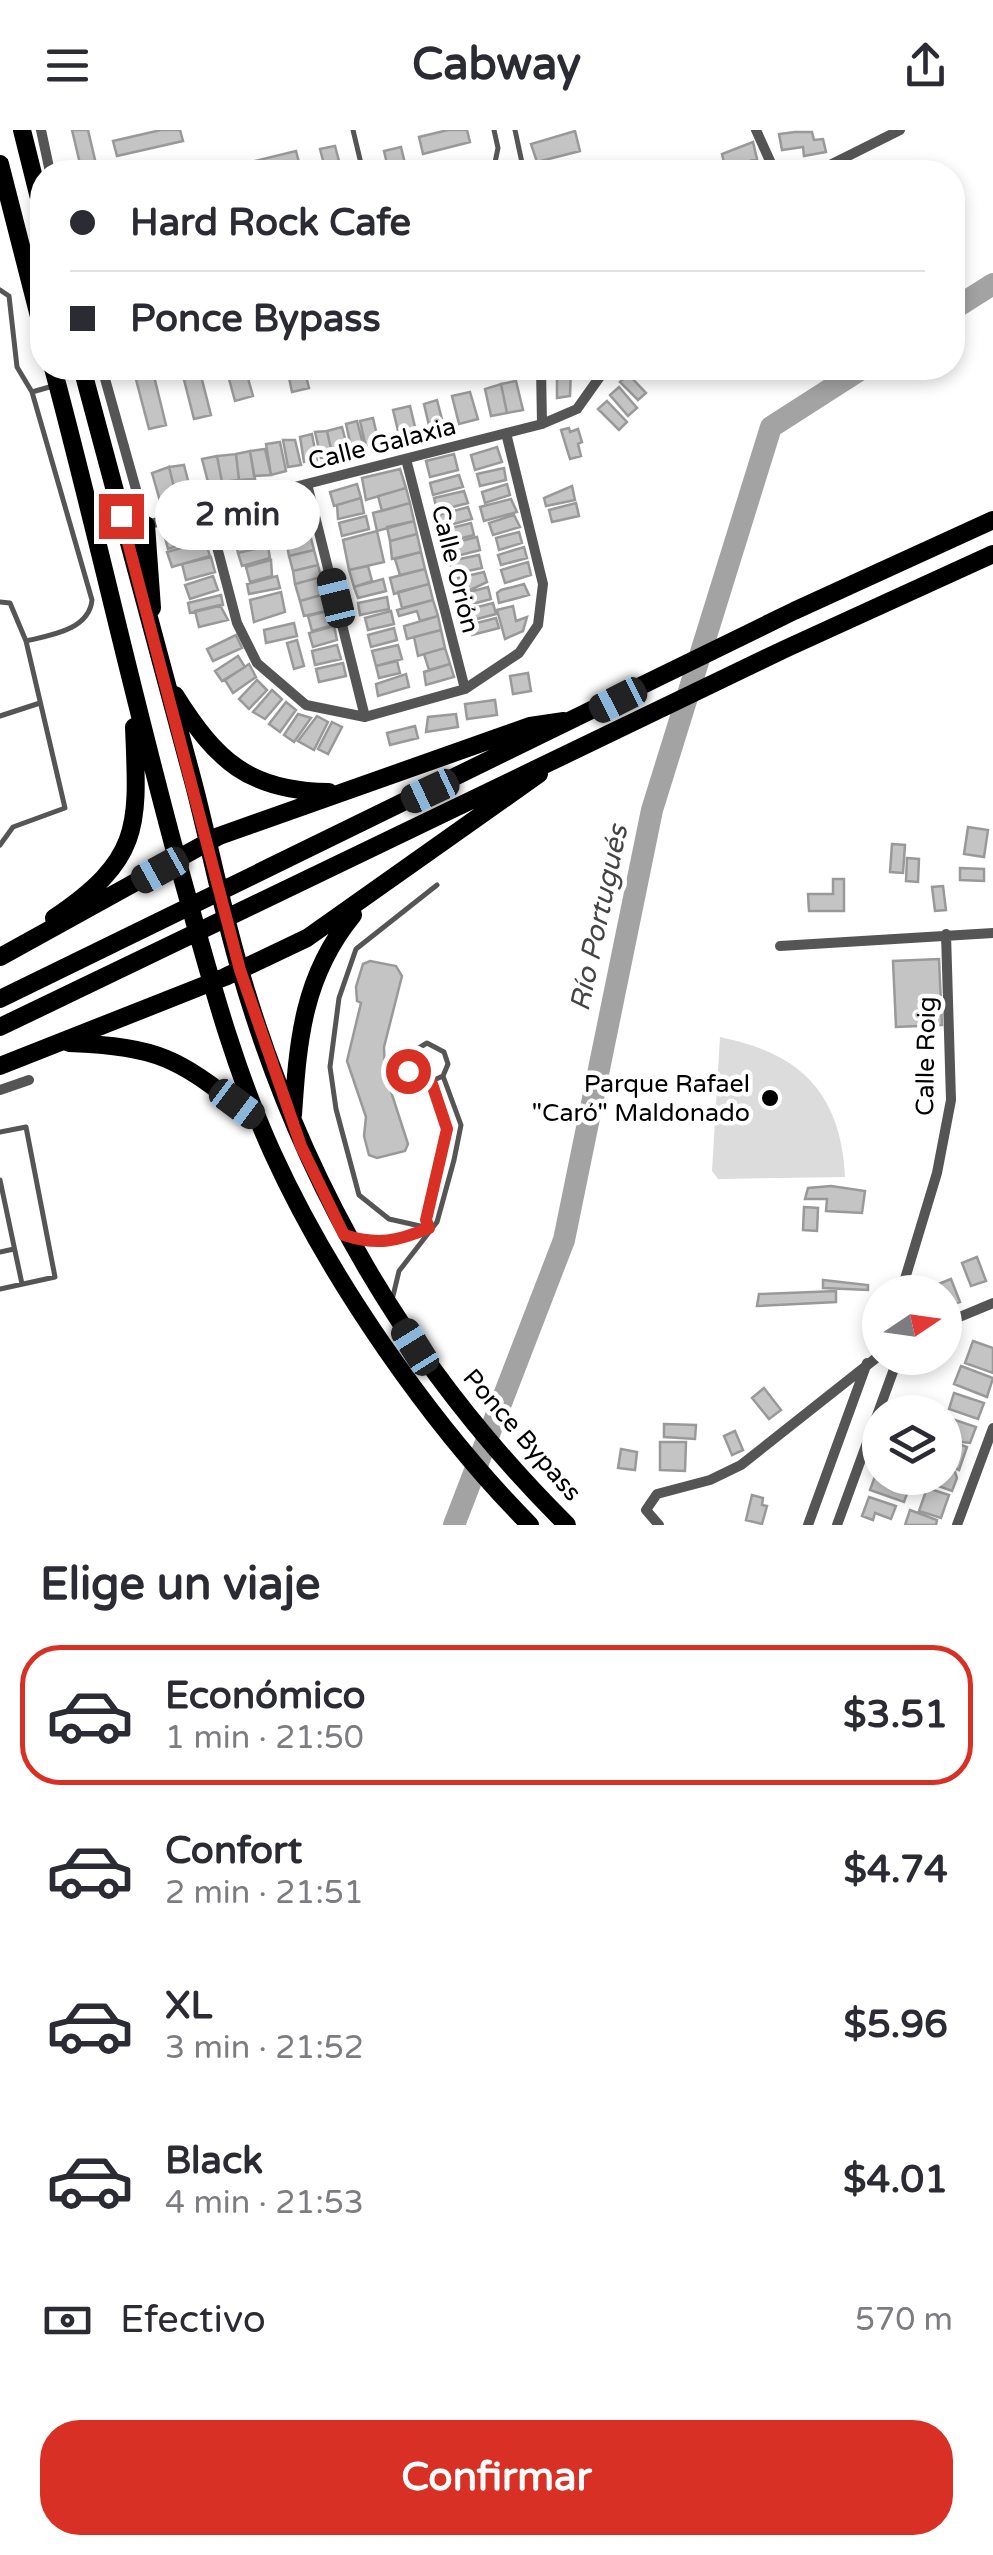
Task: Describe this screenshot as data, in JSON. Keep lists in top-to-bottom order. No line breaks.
{"streets":{"highway":["Ponce Bypass"],"street":["Calle Galaxia","Calle Orión","Calle Roig"]},"crossings":[["Calle Galaxia","Calle Orión"]],"water":["Río Portugués"],"places":["Parque Rafael \"Caró\" Maldonado"],"north":"right","page":{"header":"Cabway","banner":["Hard Rock Cafe","Ponce Bypass"],"bubble":"2 min","heading":"Elige un viaje","list":[{"name":"Económico","note":"1 min · 21:50","value":"$3.51"},{"name":"Confort","note":"2 min · 21:51","value":"$4.74"},{"name":"XL","note":"3 min · 21:52","value":"$5.96"},{"name":"Black","note":"4 min · 21:53","value":"$4.01"}],"pay":["Efectivo","570 m"],"buttons":"Confirmar"}}
